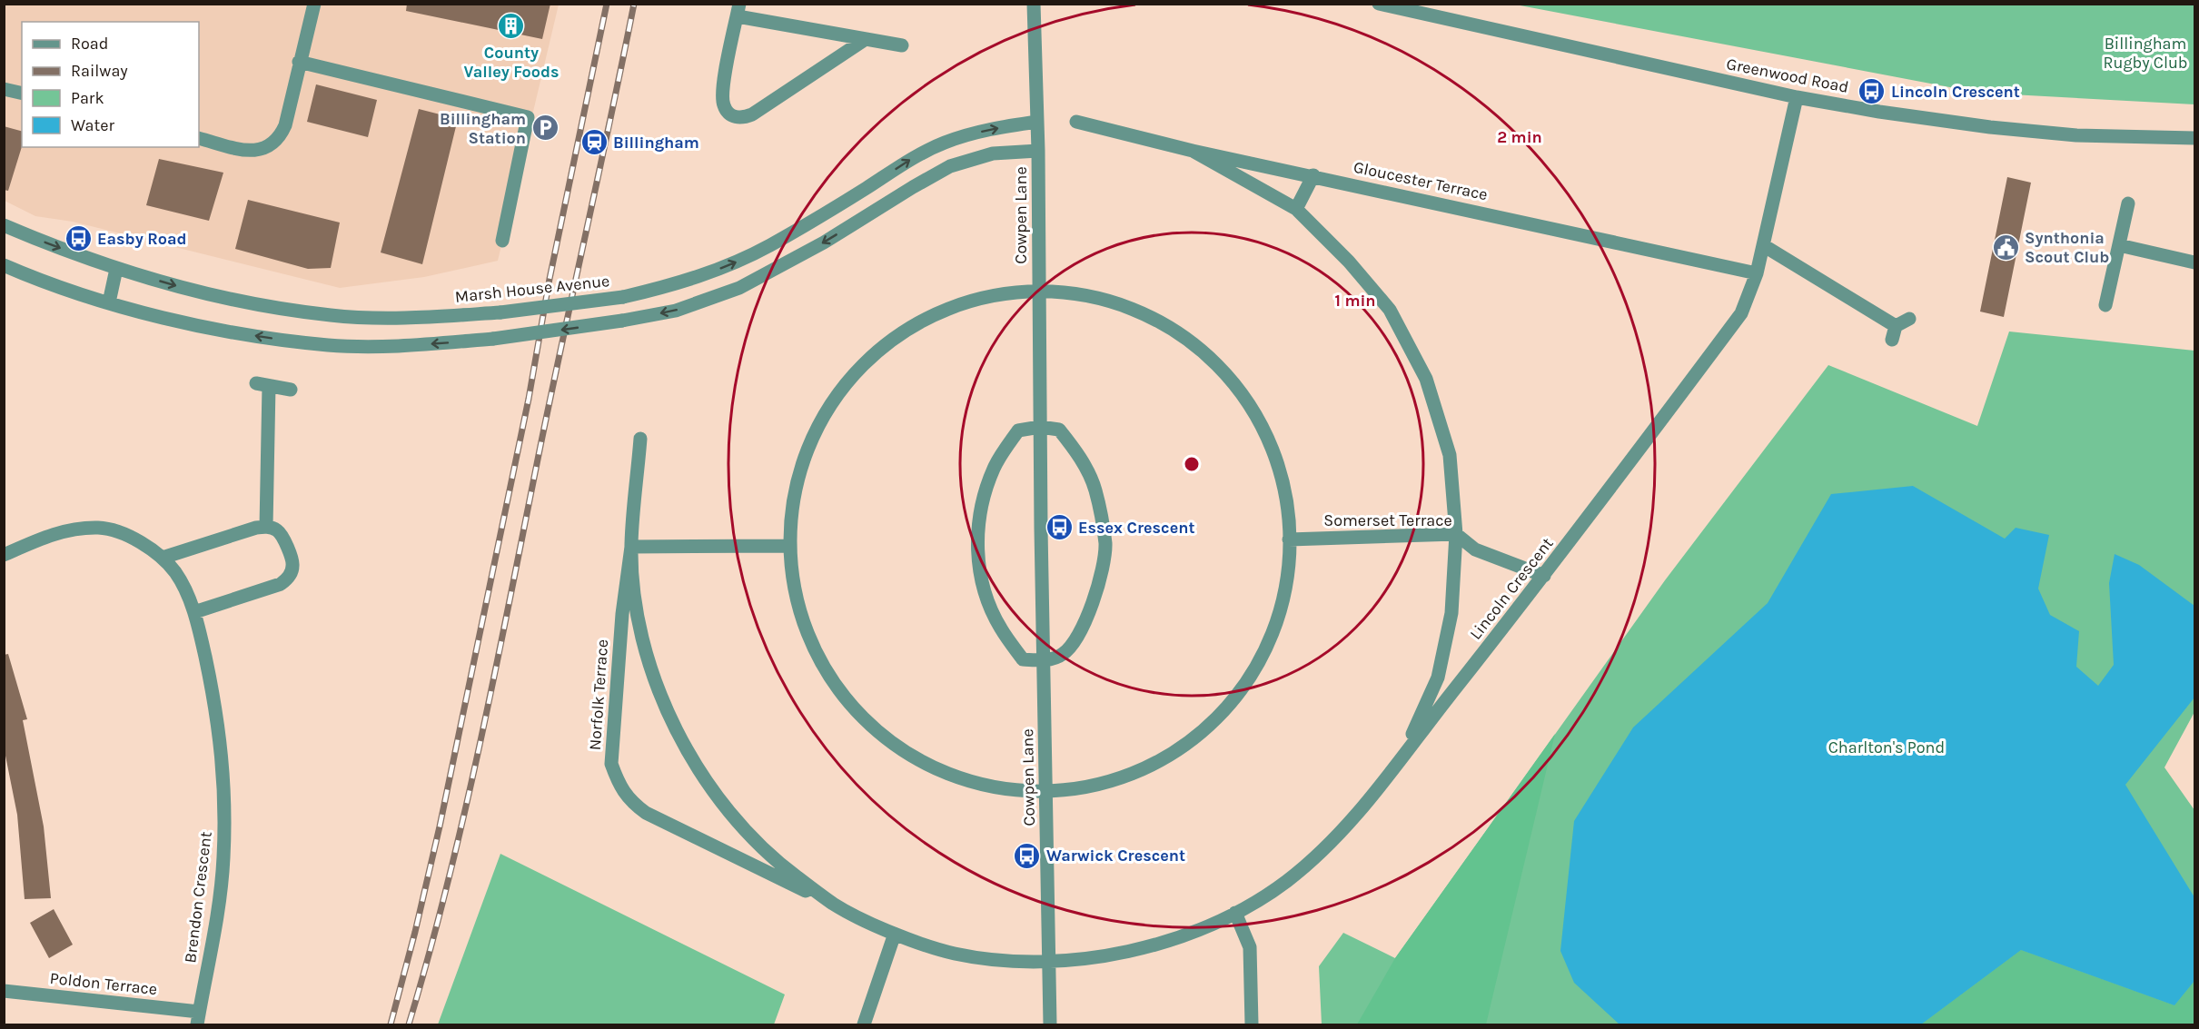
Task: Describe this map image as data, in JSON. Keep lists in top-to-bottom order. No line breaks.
{"streets":{"street":["Greenwood Road","Gloucester Terrace","Cowpen Lane","Marsh House Avenue","Somerset Terrace","Lincoln Crescent","Norfolk Terrace","Brendon Crescent","Poldon Terrace"]},"crossings":[["Greenwood Road","Lincoln Crescent"],["Gloucester Terrace","Lincoln Crescent"],["Cowpen Lane","Marsh House Avenue"],["Cowpen Lane","Lincoln Crescent"],["Somerset Terrace","Lincoln Crescent"],["Brendon Crescent","Poldon Terrace"]],"parks":["Billingham Rugby Club","Charlton's Pond"],"places":{"building":["County Valley Foods"],"bus stop":["Lincoln Crescent","Easby Road","Essex Crescent","Warwick Crescent"],"parking":["Billingham Station"],"station":["Billingham"],"public building":["Synthonia Scout Club"]},"legend":["Road","Railway","Park","Water"],"rings":["2 min","1 min"]}
